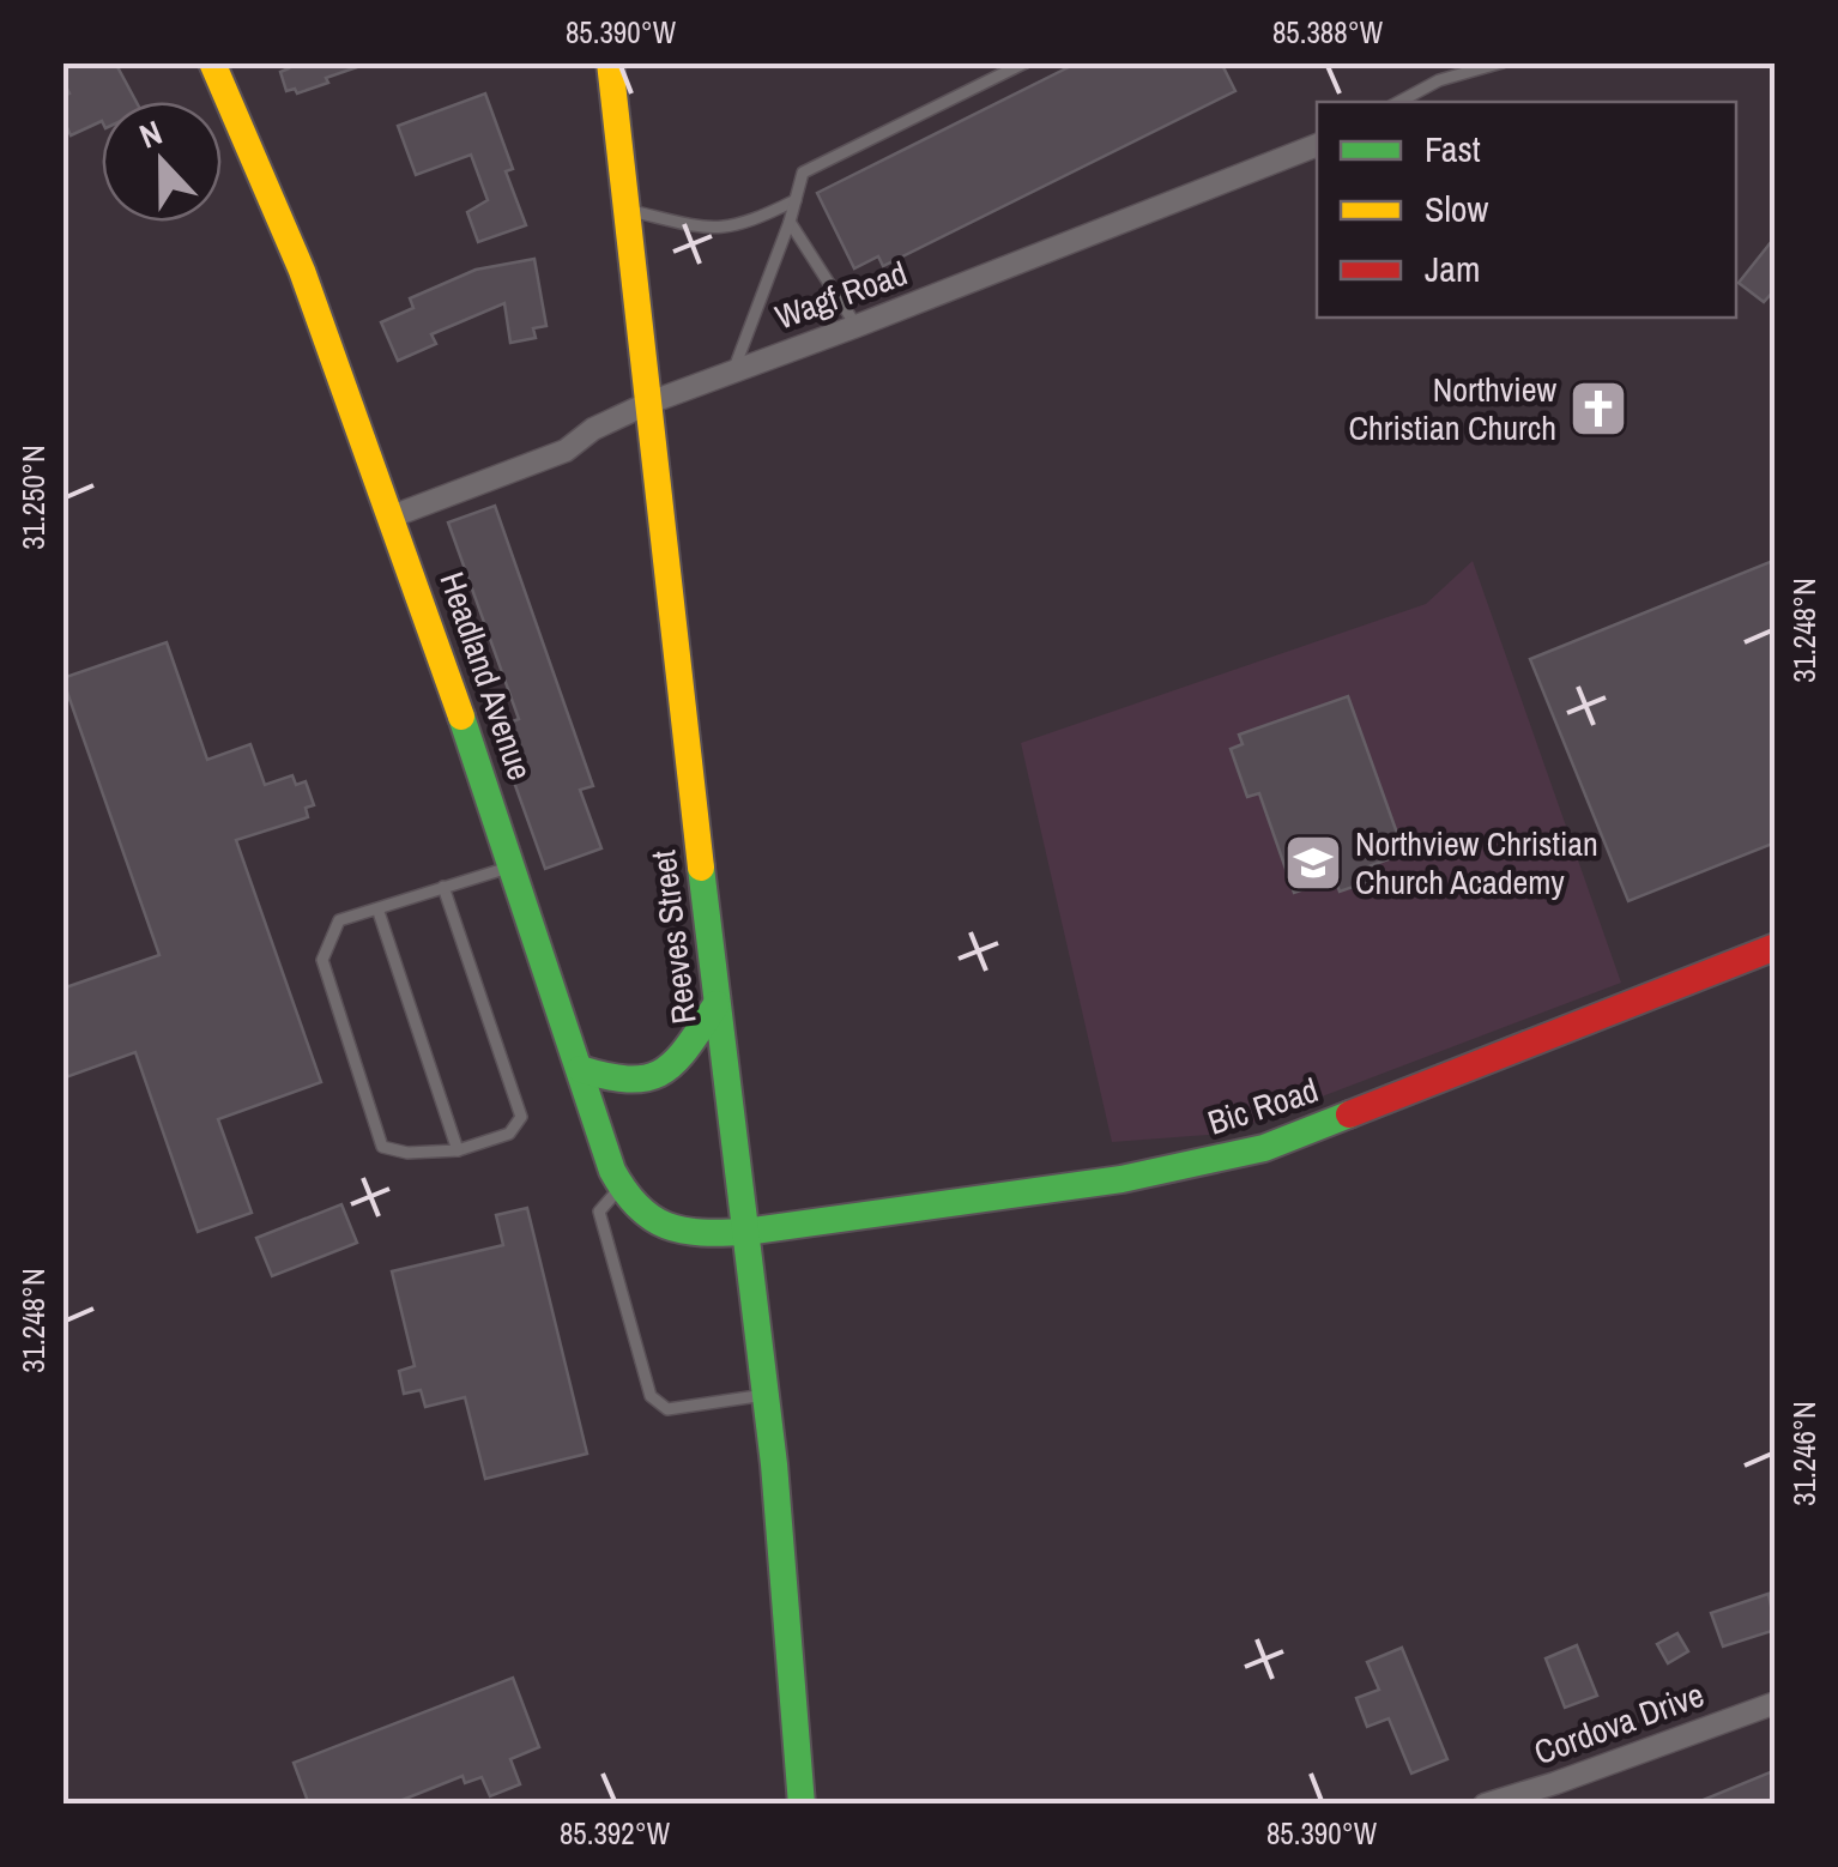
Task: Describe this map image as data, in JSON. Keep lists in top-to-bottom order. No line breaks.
{"streets":{"main road":["Headland Avenue","Reeves Street","Bic Road"],"street":["Wagf Road","Cordova Drive"]},"crossings":[["Wagf Road","Headland Avenue"],["Wagf Road","Reeves Street"],["Reeves Street","Bic Road"]],"places":{"church":["Northview Christian Church"],"school or university":["Northview Christian Church Academy"]},"legend":["Fast","Slow","Jam"],"north":"top","coordinates":["85.390°W","85.388°W","31.250°N","31.248°N","31.246°N","85.392°W"]}
